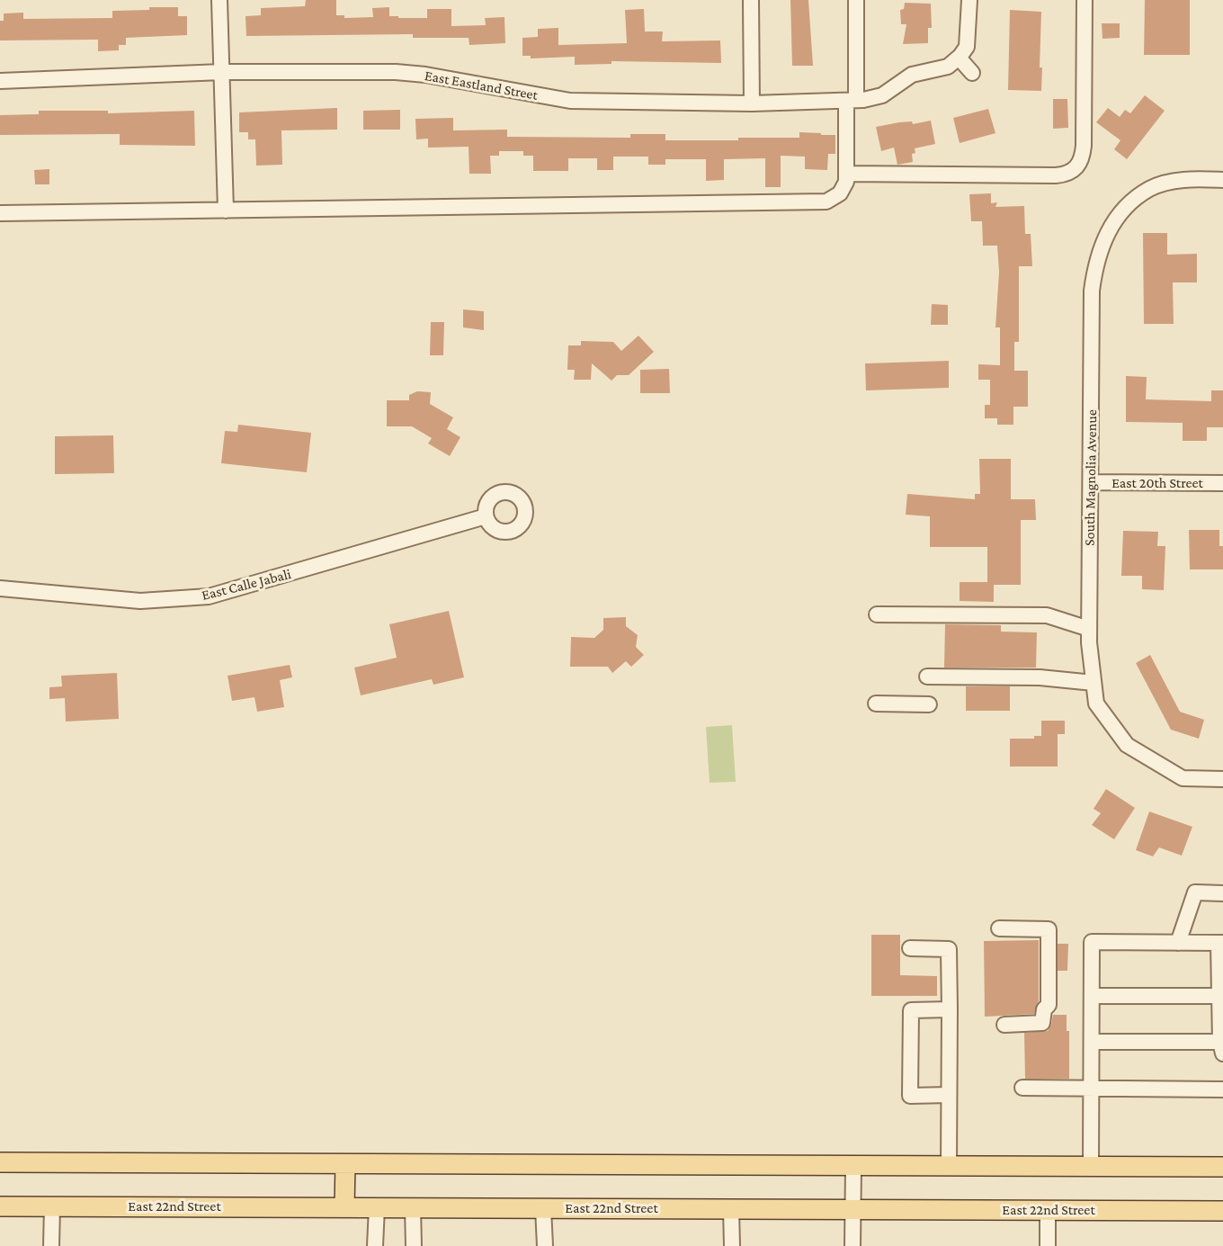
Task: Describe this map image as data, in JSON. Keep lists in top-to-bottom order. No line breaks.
{"streets":{"main road":["East 22nd Street"],"street":["East Eastland Street","South Magnolia Avenue","East 20th Street","East Calle Jabali"]},"crossings":[["South Magnolia Avenue","East 20th Street"]]}
